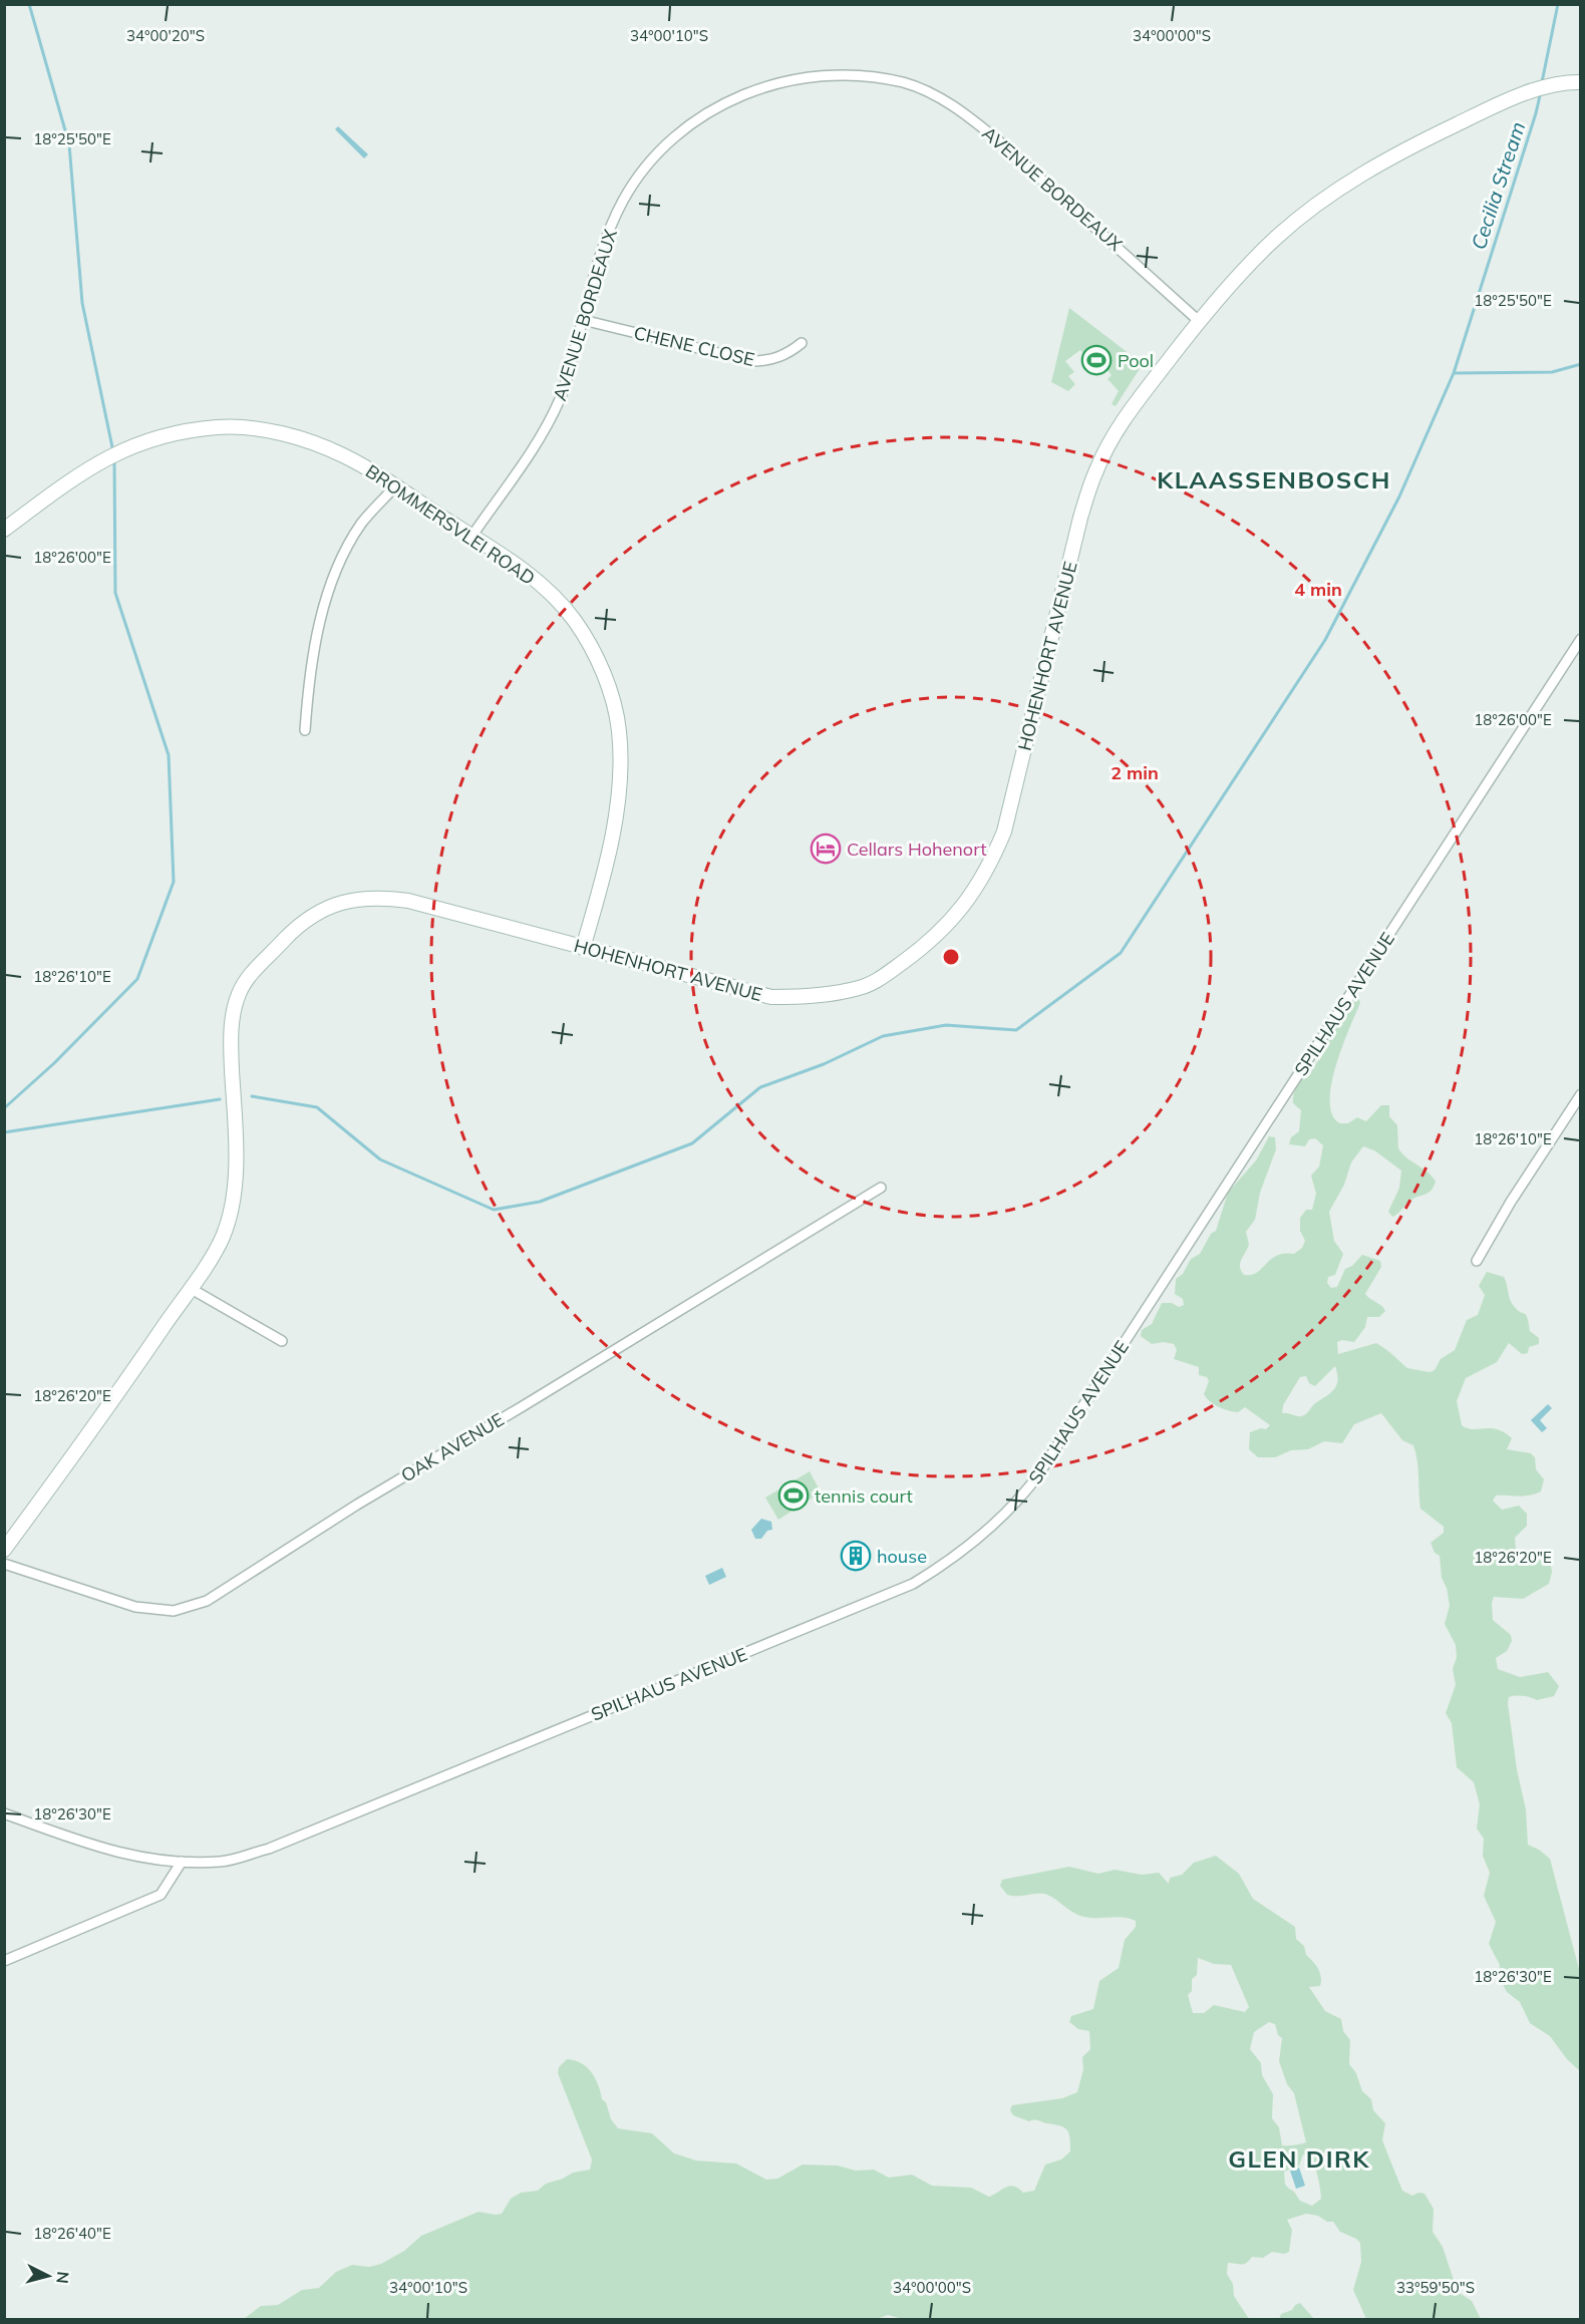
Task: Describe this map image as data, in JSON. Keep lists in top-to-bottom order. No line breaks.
{"streets":{"street":["AVENUE BORDEAUX","CHENE CLOSE","BROMMERSVLEI ROAD","HOHENHORT AVENUE","SPILHAUS AVENUE","OAK AVENUE"]},"crossings":[["AVENUE BORDEAUX","CHENE CLOSE"],["AVENUE BORDEAUX","BROMMERSVLEI ROAD"],["AVENUE BORDEAUX","HOHENHORT AVENUE"],["BROMMERSVLEI ROAD","HOHENHORT AVENUE"]],"districts":["KLAASSENBOSCH","GLEN DIRK"],"water":["Cecilia Stream"],"places":{"sports":["Pool","tennis court"],"hotel":["Cellars Hohenort"],"building":["house"]},"north":"right","coordinates":["34°00'20\"S","34°00'10\"S","34°00'00\"S","18°25'50\"E","18°26'00\"E","18°26'10\"E","18°26'20\"E","18°26'30\"E","18°26'40\"E","33°59'50\"S"],"rings":["4 min","2 min"]}
